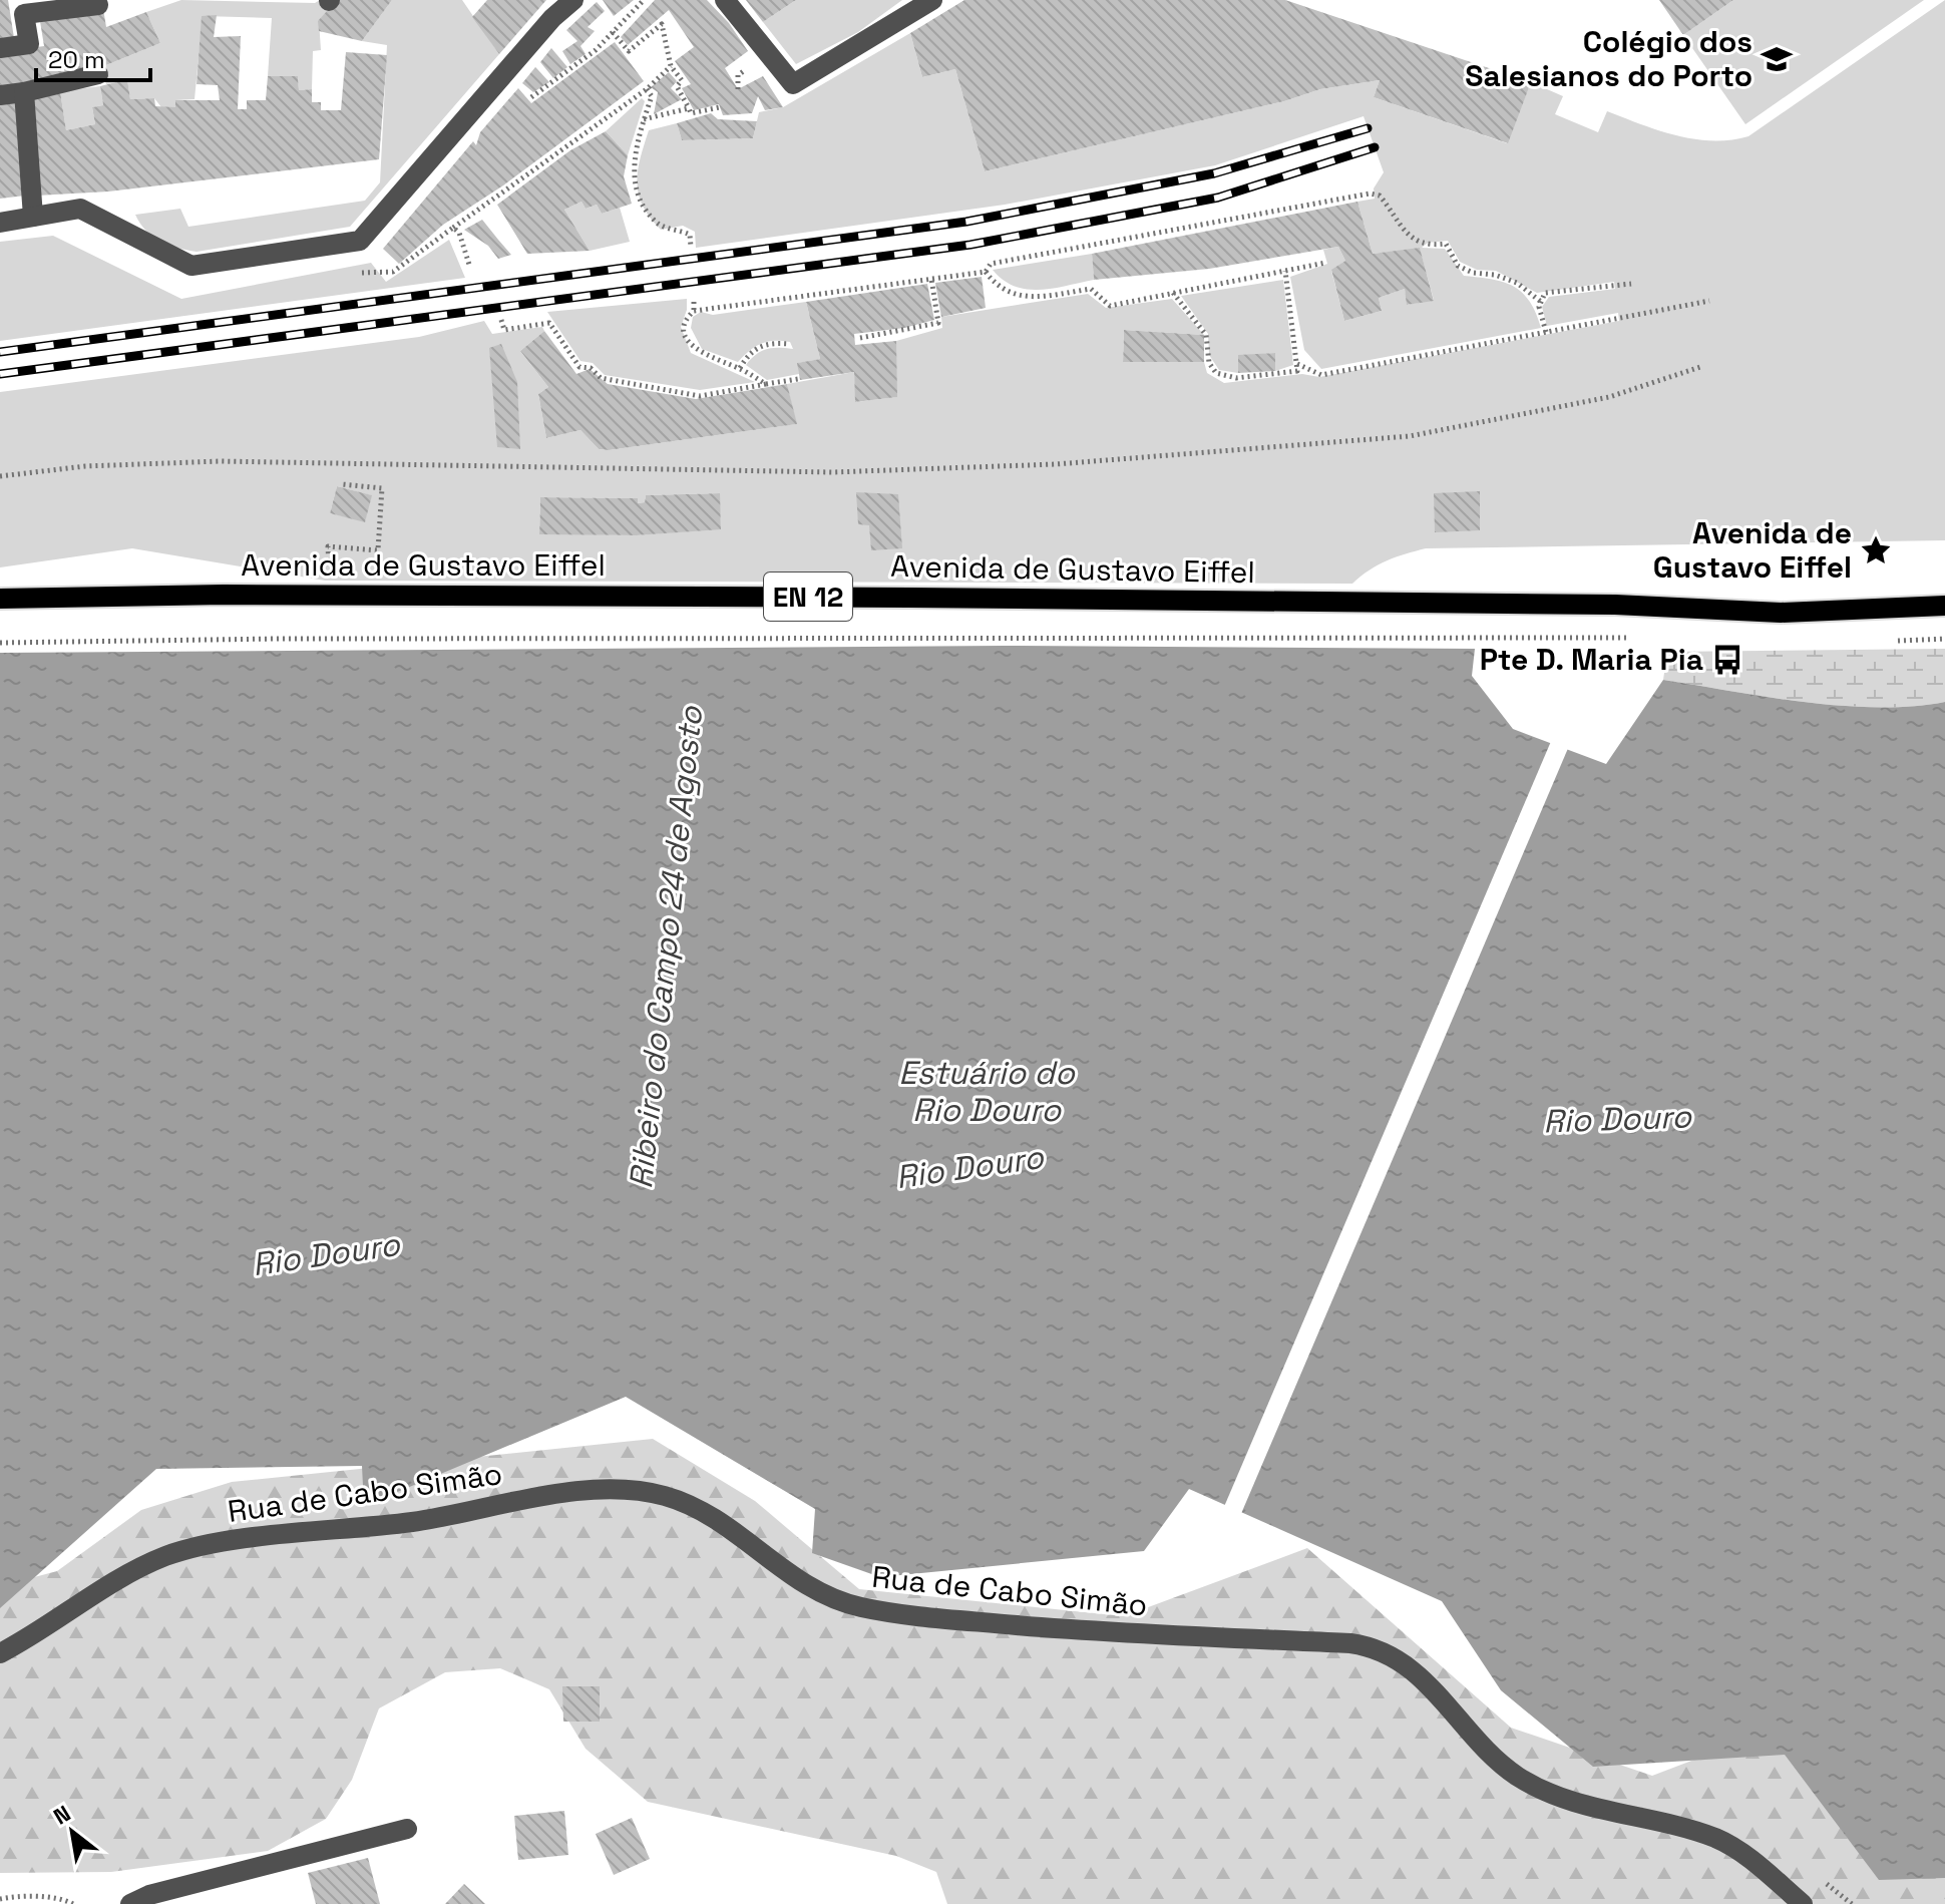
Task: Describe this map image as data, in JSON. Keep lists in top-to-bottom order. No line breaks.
{"streets":{"main road":["Avenida de Gustavo Eiffel","EN 12"],"street":["Rua de Cabo Simão"]},"water":["Ribeiro do Campo 24 de Agosto","Estuário do Rio Douro","Rio Douro"],"places":{"school or university":["Colégio dos Salesianos do Porto"],"place":["Avenida de Gustavo Eiffel"],"bus stop":["Pte D. Maria Pia"]},"scale_bar":"20 m","north":"top left"}
